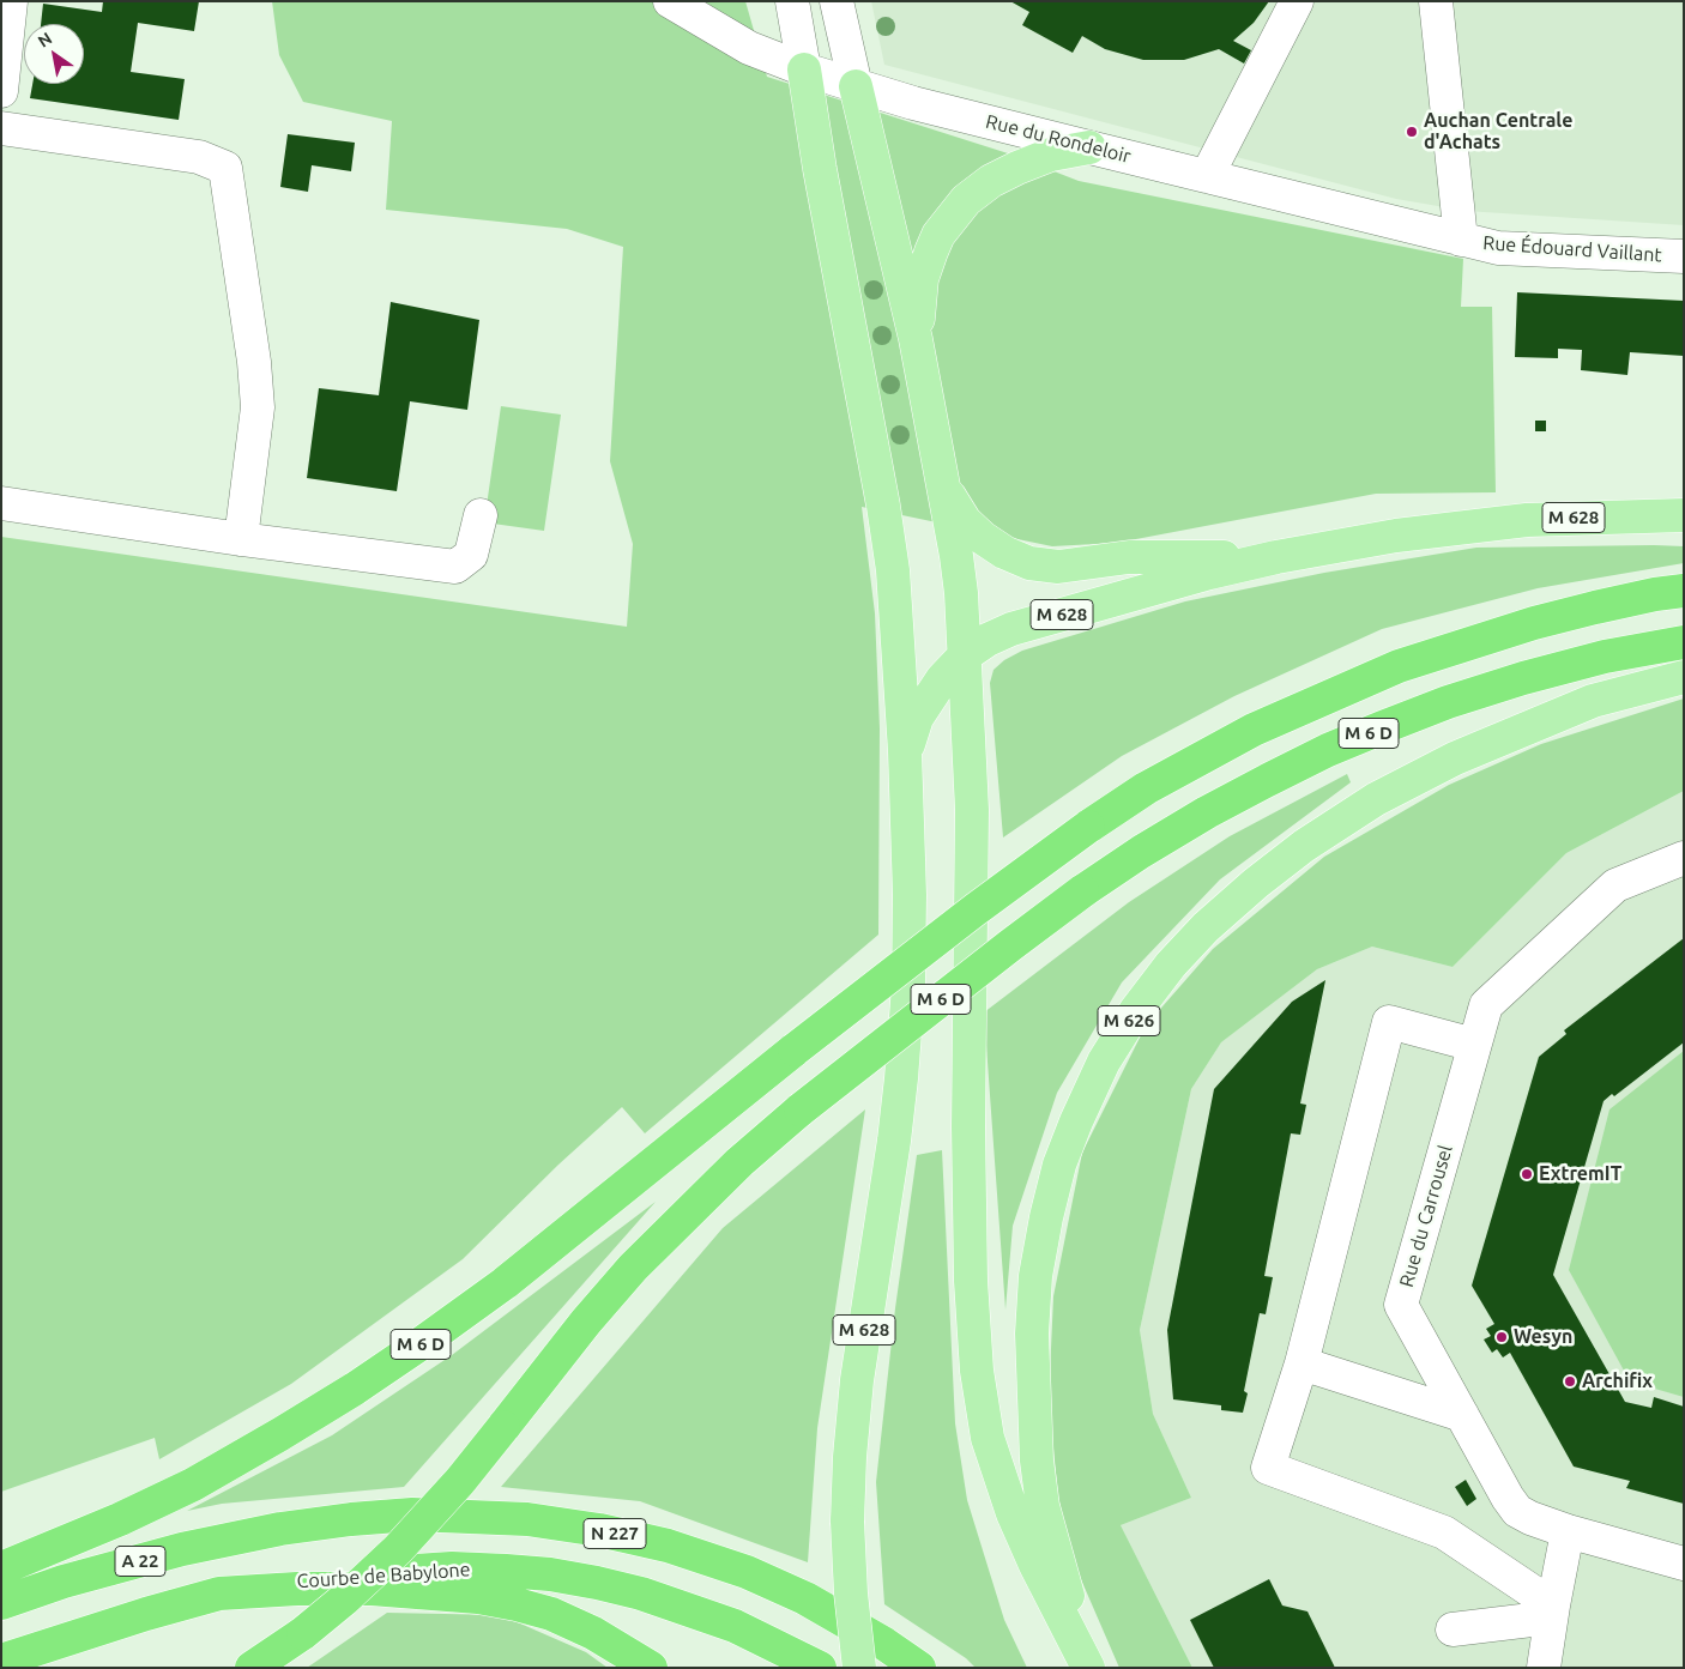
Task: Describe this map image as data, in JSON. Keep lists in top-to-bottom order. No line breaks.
{"streets":{"highway":["M 6 D","N 227","A 22","Courbe de Babylone"],"main road":["M 628","M 626"],"street":["Rue du Rondeloir","Rue Édouard Vaillant","Rue du Carrousel"]},"crossings":[["Rue du Rondeloir","Rue Édouard Vaillant"],["N 227","A 22"]],"places":["Auchan Centrale d'Achats","ExtremIT","Wesyn","Archifix"],"north":"top left"}
